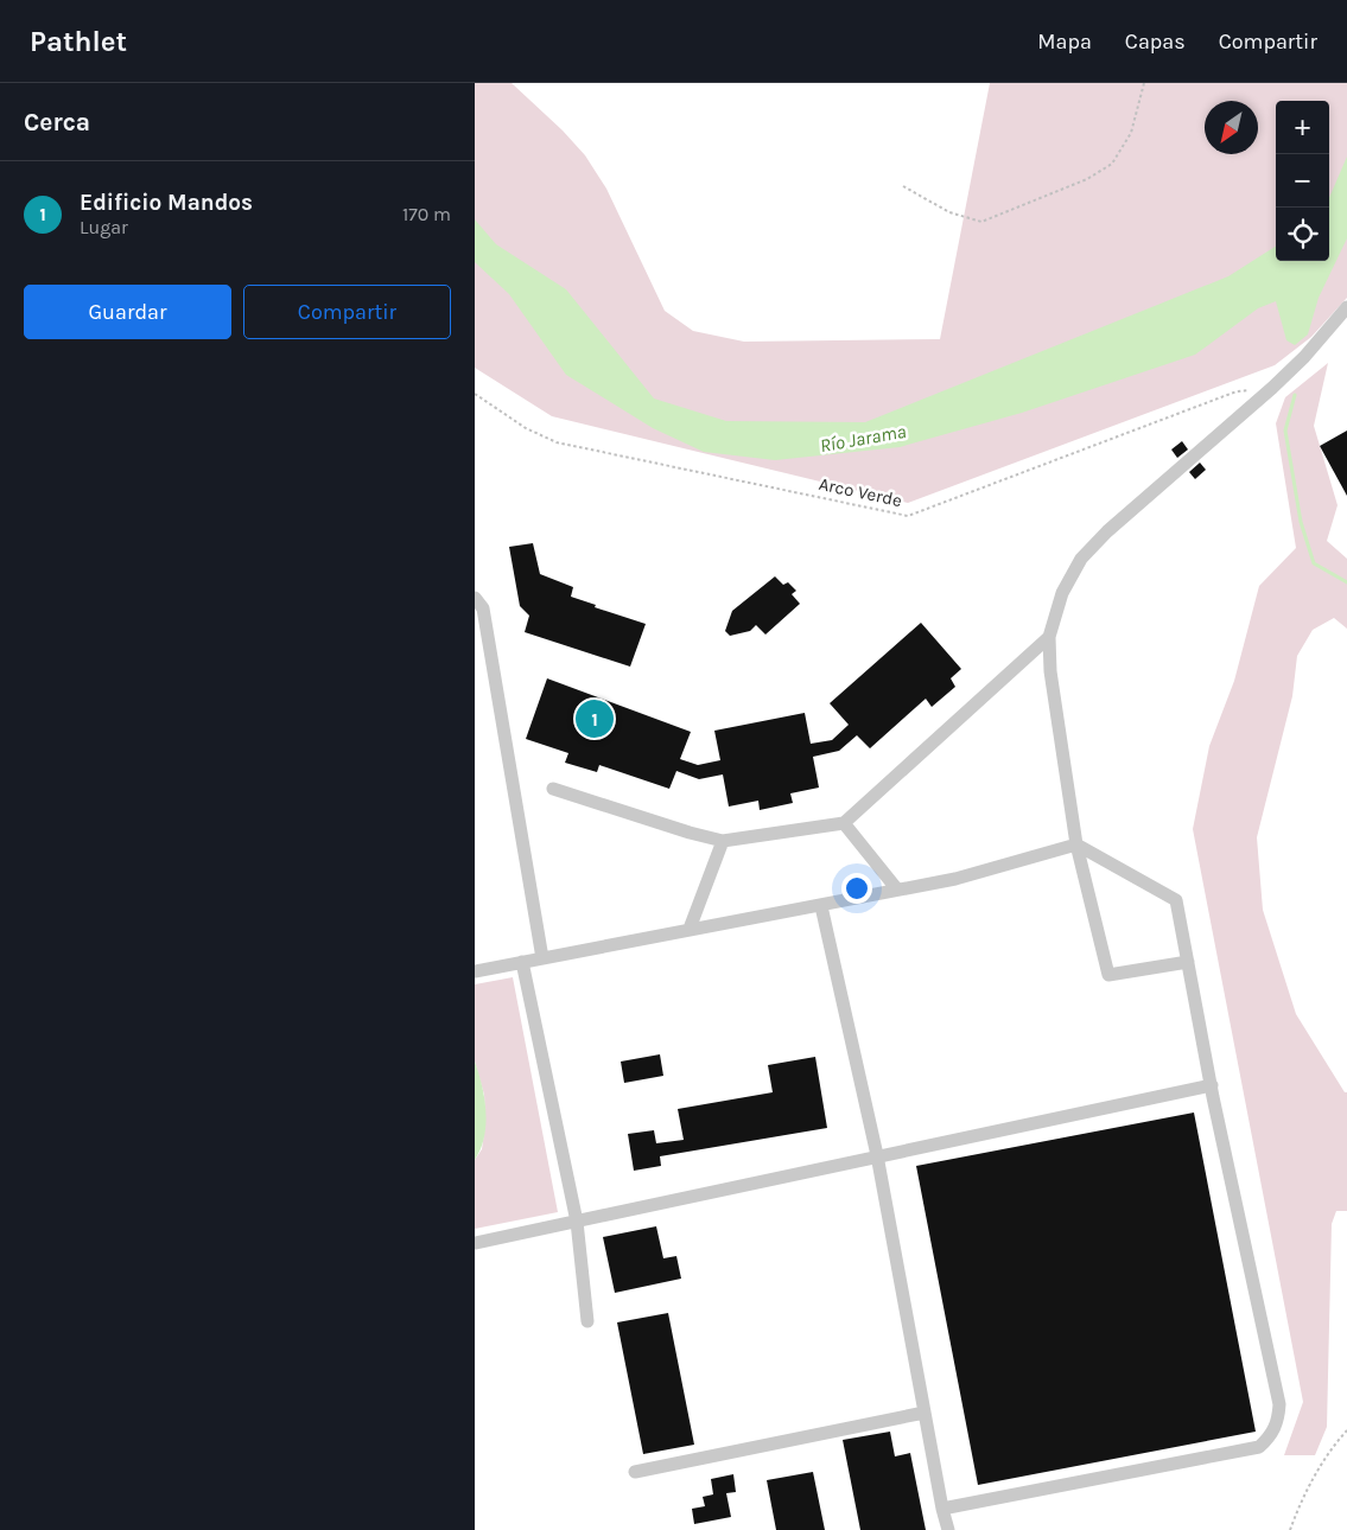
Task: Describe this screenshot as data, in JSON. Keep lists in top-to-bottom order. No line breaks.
{"streets":{"path":["Arco Verde"]},"water":["Río Jarama"],"north":"bottom left","page":{"header":"Pathlet","nav":["Mapa","Capas","Compartir"],"heading":"Cerca","map_buttons":["+","−"],"list":[{"mark":"1","name":"Edificio Mandos","note":"Lugar","value":"170 m"}],"buttons":["Guardar","Compartir"],"pins":"1"}}
